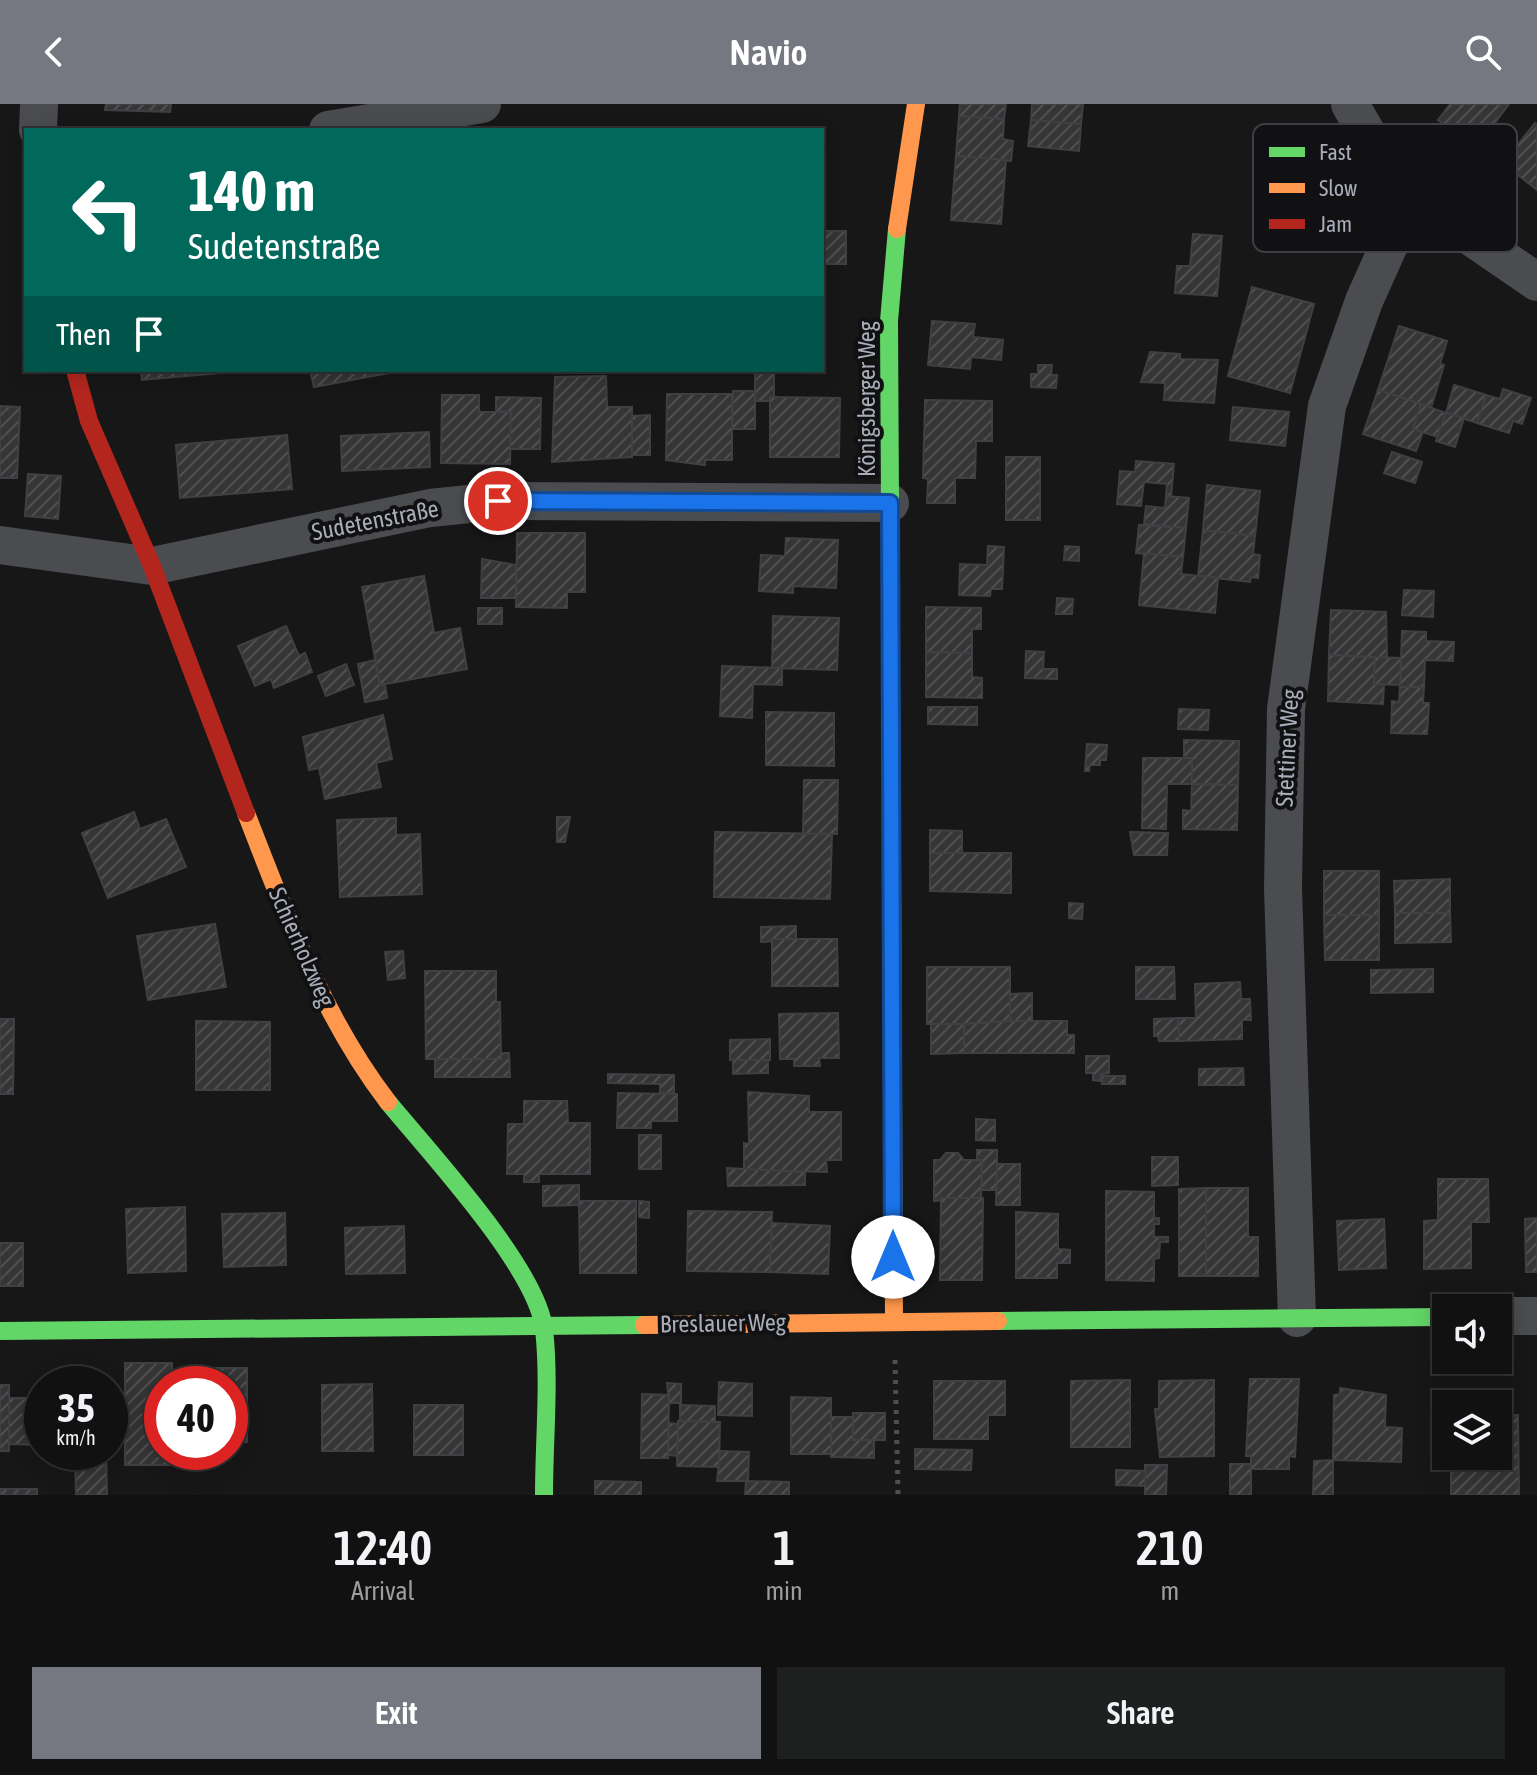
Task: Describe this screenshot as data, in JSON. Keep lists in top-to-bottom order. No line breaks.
{"streets":{"street":["Königsberger Weg","Sudetenstraße","Stettiner Weg","Schierholzweg","Breslauer Weg"]},"crossings":[["Königsberger Weg","Sudetenstraße"],["Königsberger Weg","Breslauer Weg"],["Sudetenstraße","Schierholzweg"],["Stettiner Weg","Breslauer Weg"],["Schierholzweg","Breslauer Weg"]],"legend":["Fast","Slow","Jam"],"page":{"header":"Navio","turn":["140 m","Sudetenstraße"],"then":"Then","speed":"35 km/h","limit":"40","eta":["12:40","Arrival","1","min","210","m"],"buttons":["Exit","Share"]}}
